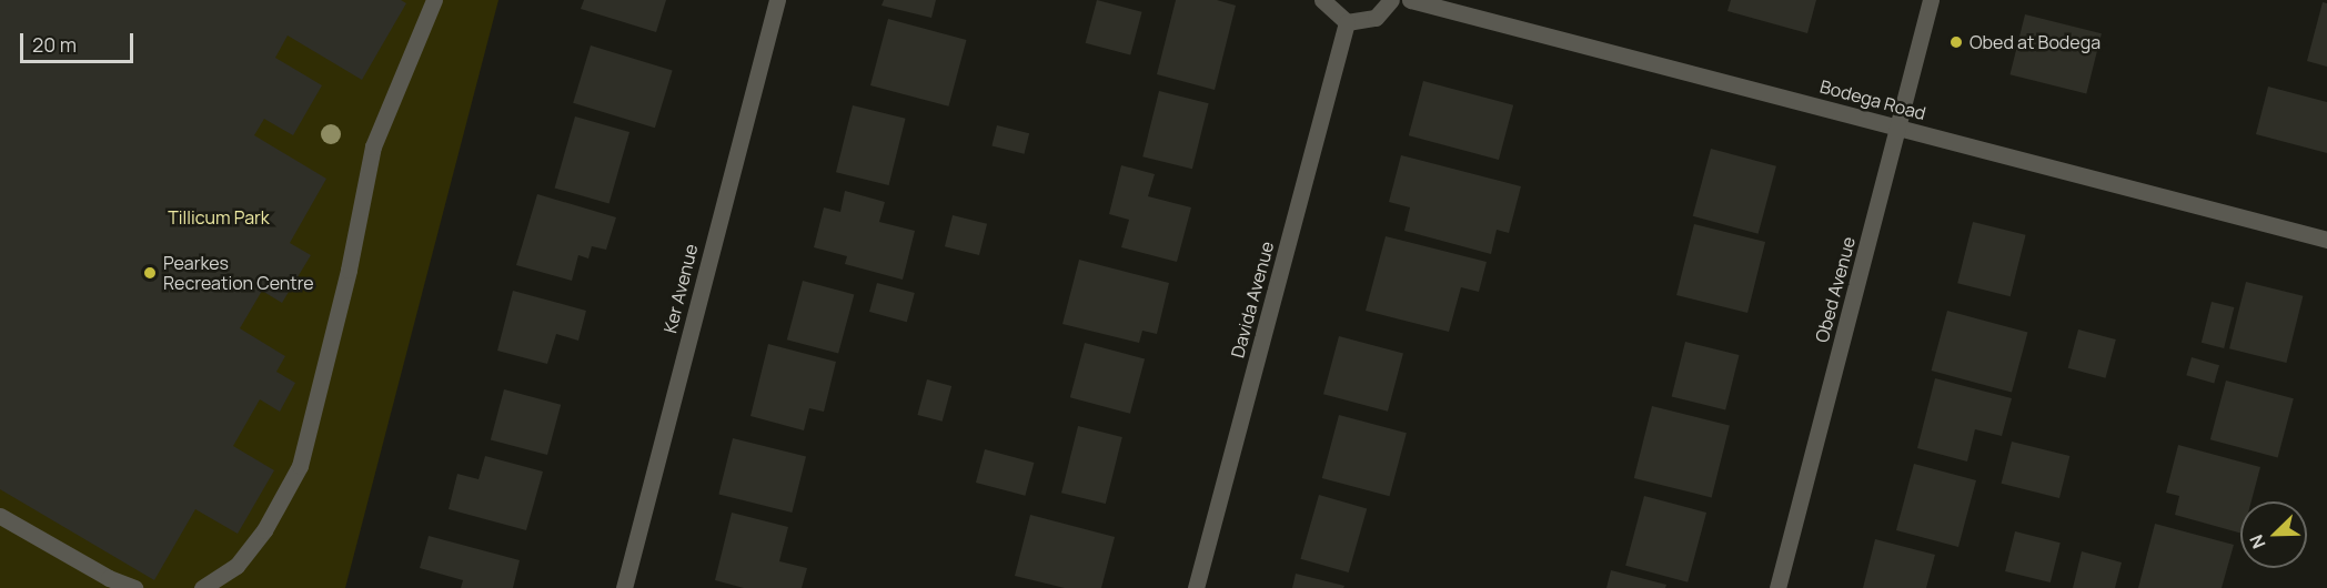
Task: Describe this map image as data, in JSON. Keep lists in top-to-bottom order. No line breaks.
{"streets":{"street":["Bodega Road","Ker Avenue","Obed Avenue","Davida Avenue"]},"crossings":[["Bodega Road","Obed Avenue"]],"parks":["Tillicum Park"],"places":["Obed at Bodega","Pearkes Recreation Centre"],"scale_bar":"20 m","north":"bottom left"}
